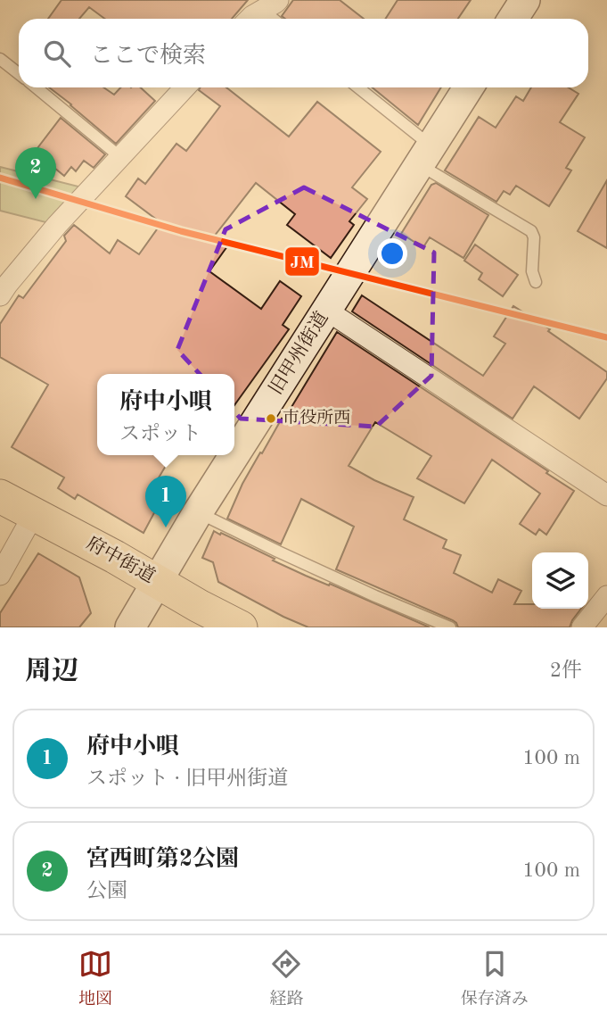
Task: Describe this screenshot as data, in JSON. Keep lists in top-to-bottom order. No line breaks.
{"streets":{"main road":["旧甲州街道","府中街道"]},"crossings":[["旧甲州街道","府中街道"]],"places":["市役所西"],"lines":["transit line JM"],"page":{"search":"ここで検索","pins":["2","1"],"popup":["府中小唄","スポット"],"heading":["周辺","2件"],"list":[{"mark":"1","name":"府中小唄","note":"スポット · 旧甲州街道","value":"100 m"},{"mark":"2","name":"宮西町第2公園","note":"公園","value":"100 m"}],"nav":["地図","経路","保存済み"]}}
